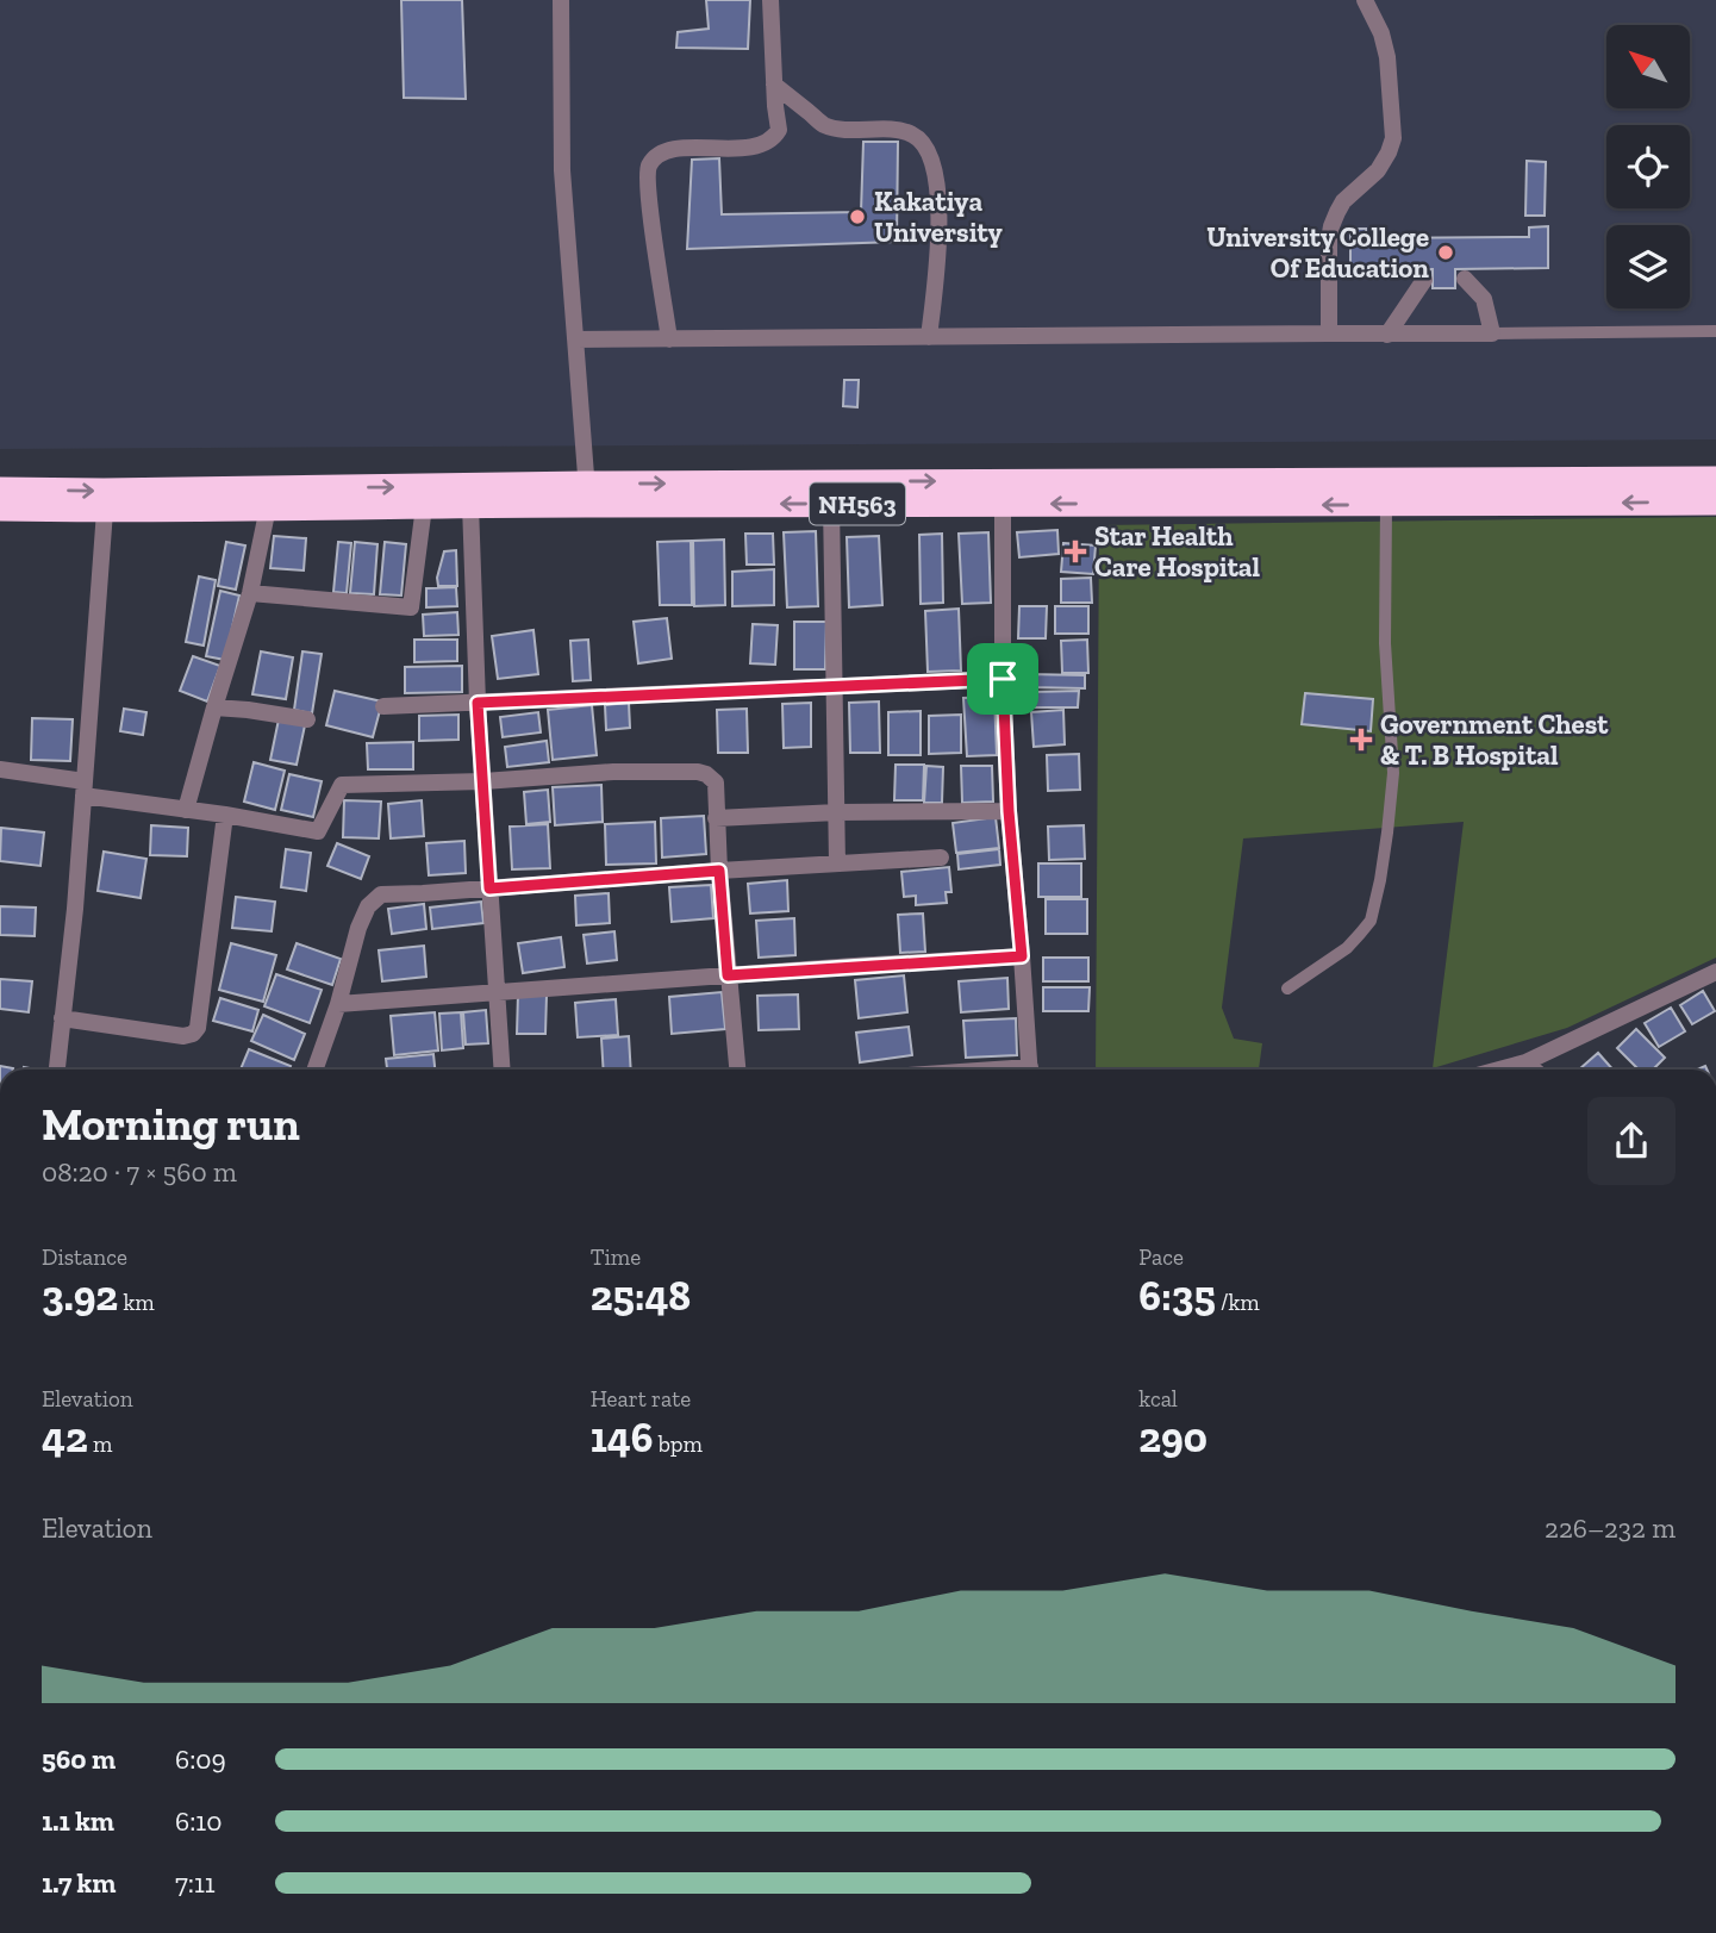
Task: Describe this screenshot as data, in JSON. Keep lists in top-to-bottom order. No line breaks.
{"streets":{"highway":["NH563"]},"places":{"other":["Kakatiya University","University College Of Education"],"health":["Star Health Care Hospital","Government Chest & T. B Hospital"]},"north":"top left","page":{"heading":["Morning run","08:20 · 7 × 560 m"],"stats":[["Distance","3.92 km"],["Time","25:48"],["Pace","6:35 /km"],["Elevation","42 m"],["Heart rate","146 bpm"],["kcal","290"]],"chart":["Elevation","226–232 m"],"list":[{"name":"560 m","note":"6:09"},{"name":"1.1 km","note":"6:10"},{"name":"1.7 km","note":"7:11"}]}}
